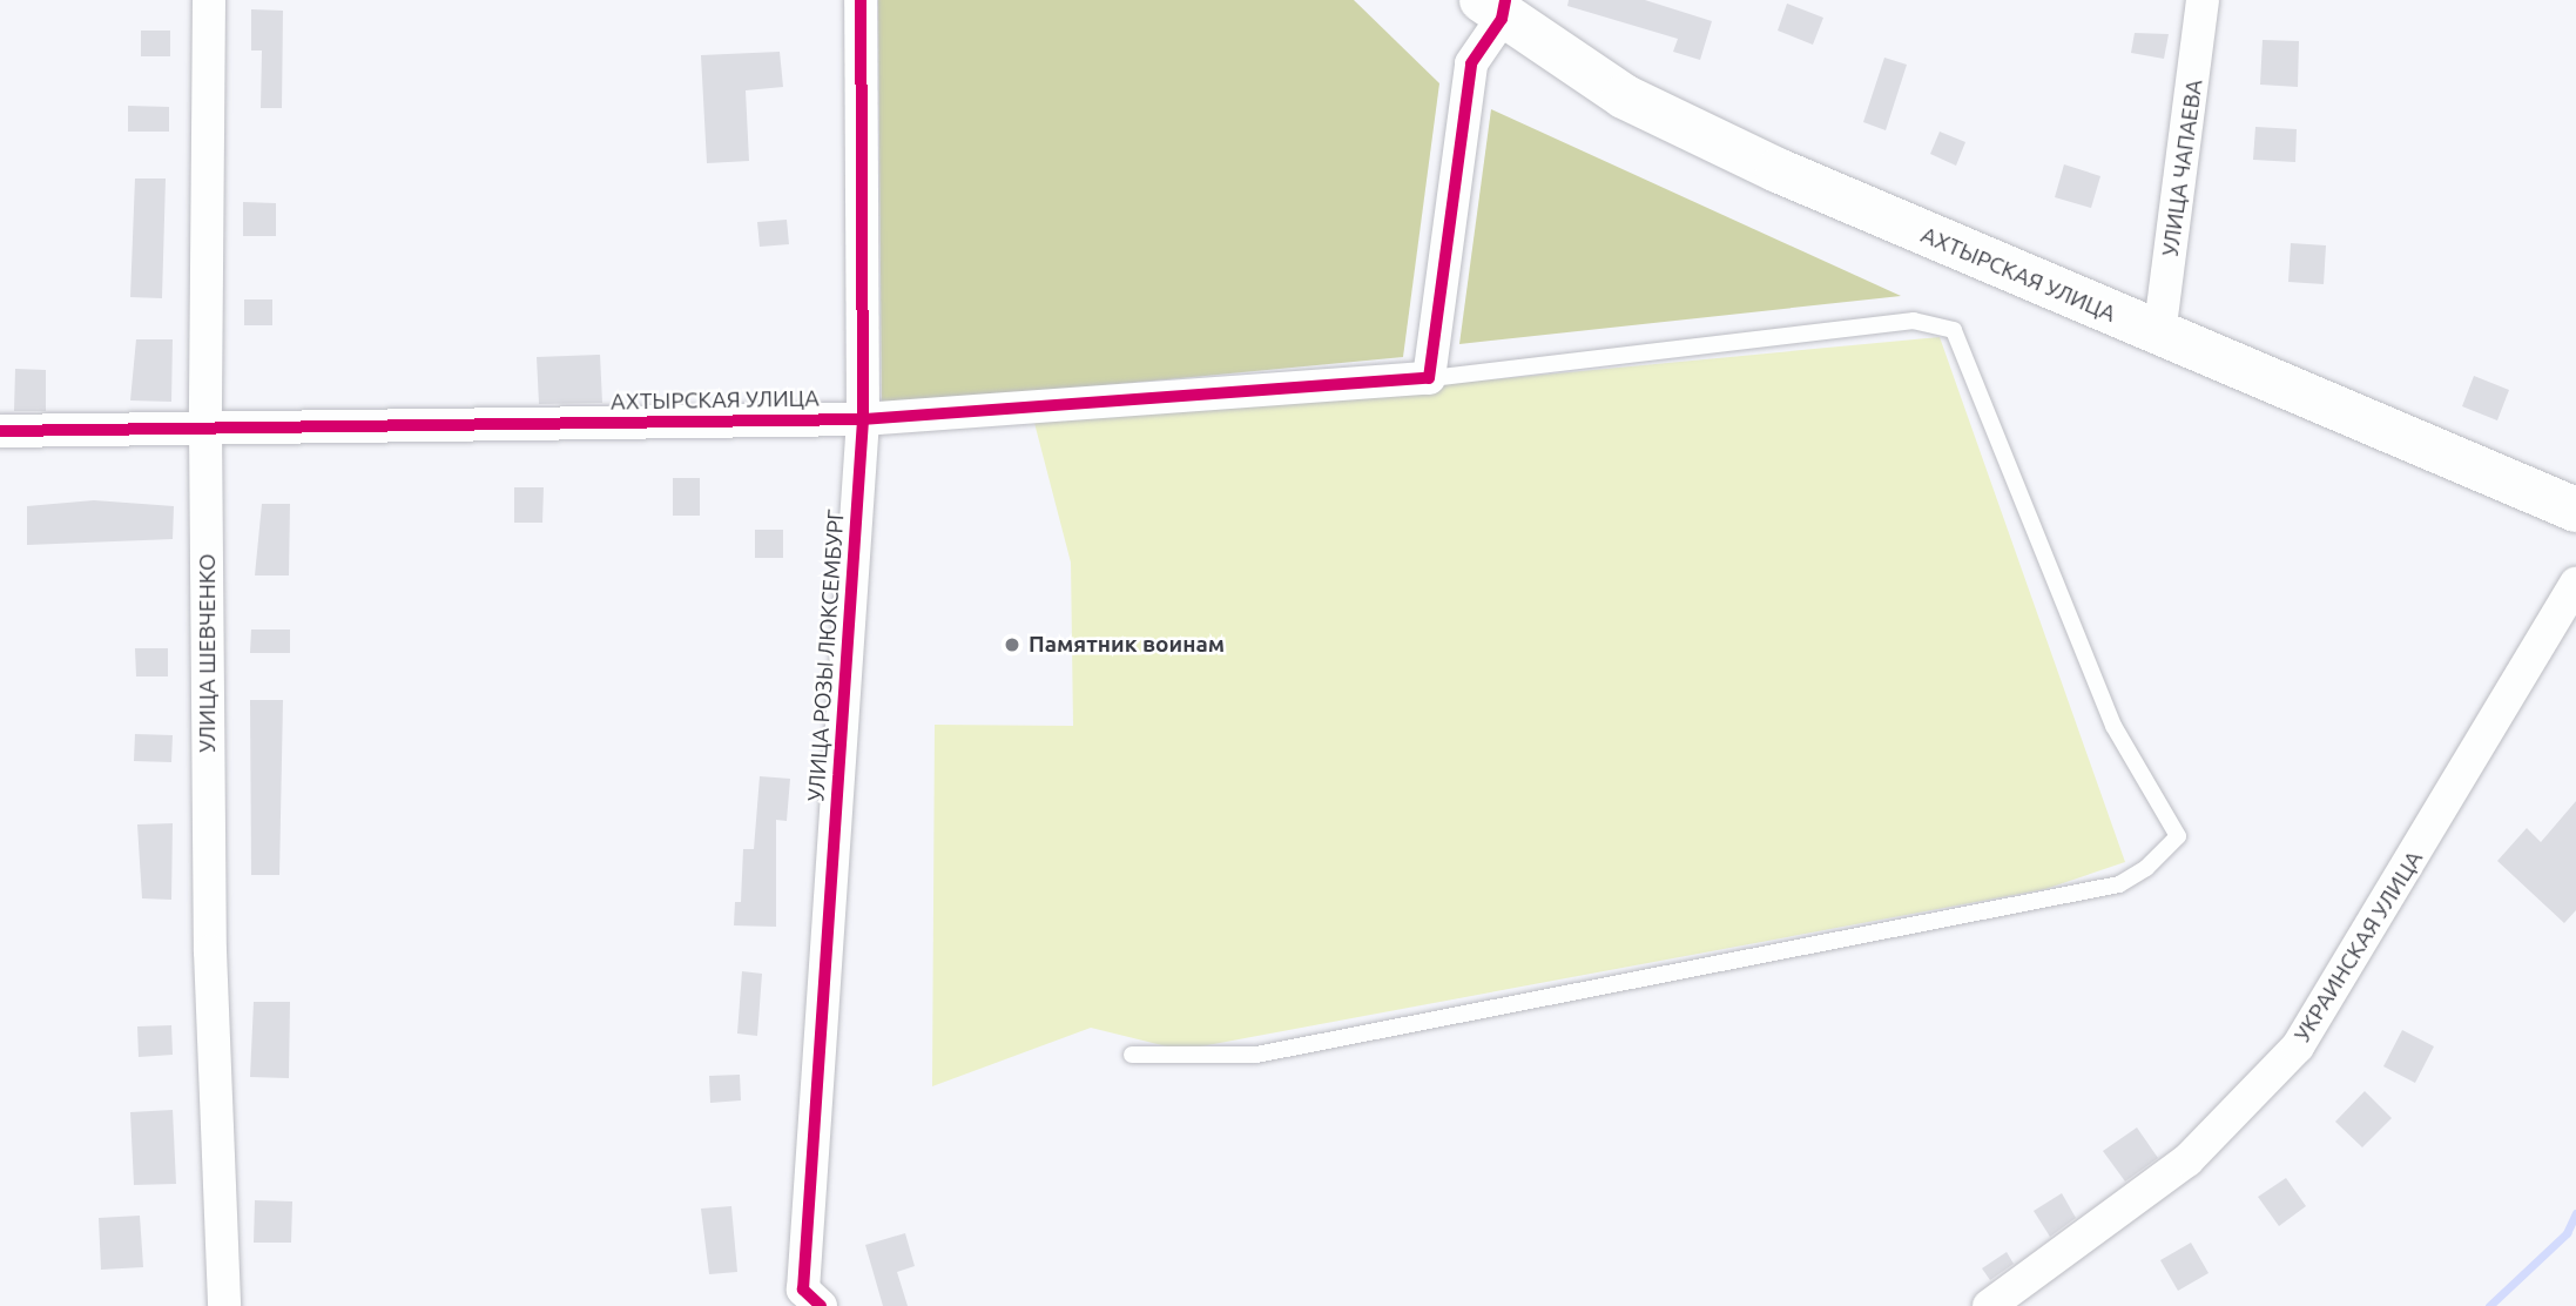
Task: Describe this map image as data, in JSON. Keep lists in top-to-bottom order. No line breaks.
{"streets":{"highway":["АХТЫРСКАЯ УЛИЦА"],"street":["УЛИЦА ЧАПАЕВА","УЛИЦА ШЕВЧЕНКО","УЛИЦА РОЗЫ ЛЮКСЕМБУРГ","УКРАИНСКАЯ УЛИЦА"]},"crossings":[["УЛИЦА ЧАПАЕВА","АХТЫРСКАЯ УЛИЦА"],["АХТЫРСКАЯ УЛИЦА","УЛИЦА ШЕВЧЕНКО"],["АХТЫРСКАЯ УЛИЦА","УЛИЦА РОЗЫ ЛЮКСЕМБУРГ"]],"places":["Памятник воинам"]}
